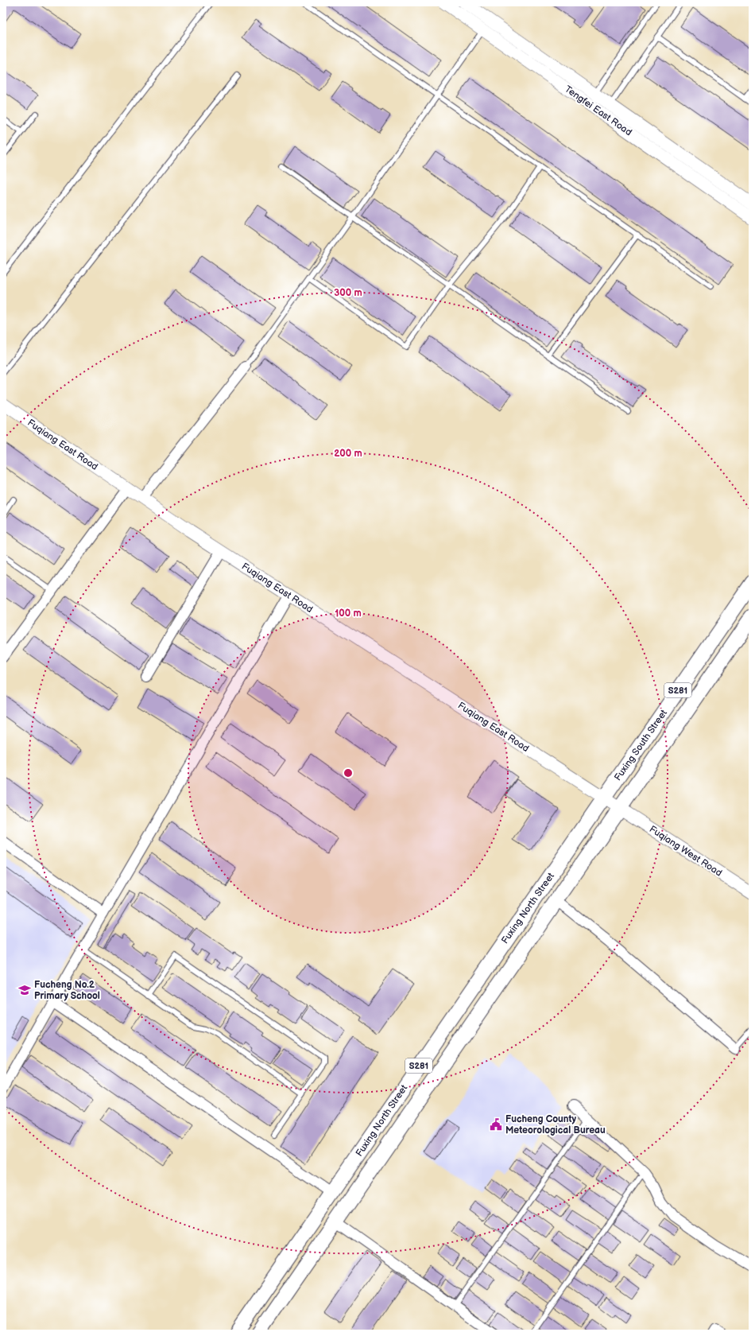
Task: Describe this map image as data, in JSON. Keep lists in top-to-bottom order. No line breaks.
{"streets":{"main road":["S281","Fuxing South Street","Fuxing North Street"],"street":["Tengfei East Road","Fuqiang East Road","Fuqiang West Road"]},"crossings":[["Fuqiang East Road","Fuxing South Street"],["Fuqiang East Road","Fuqiang West Road"],["Fuqiang East Road","Fuxing North Street"],["Fuxing South Street","Fuqiang West Road"],["Fuxing South Street","Fuxing North Street"],["Fuqiang West Road","Fuxing North Street"]],"places":{"school or university":["Fucheng No.2 Primary School"],"public building":["Fucheng County Meteorological Bureau"]},"rings":["300 m","200 m","100 m"]}
